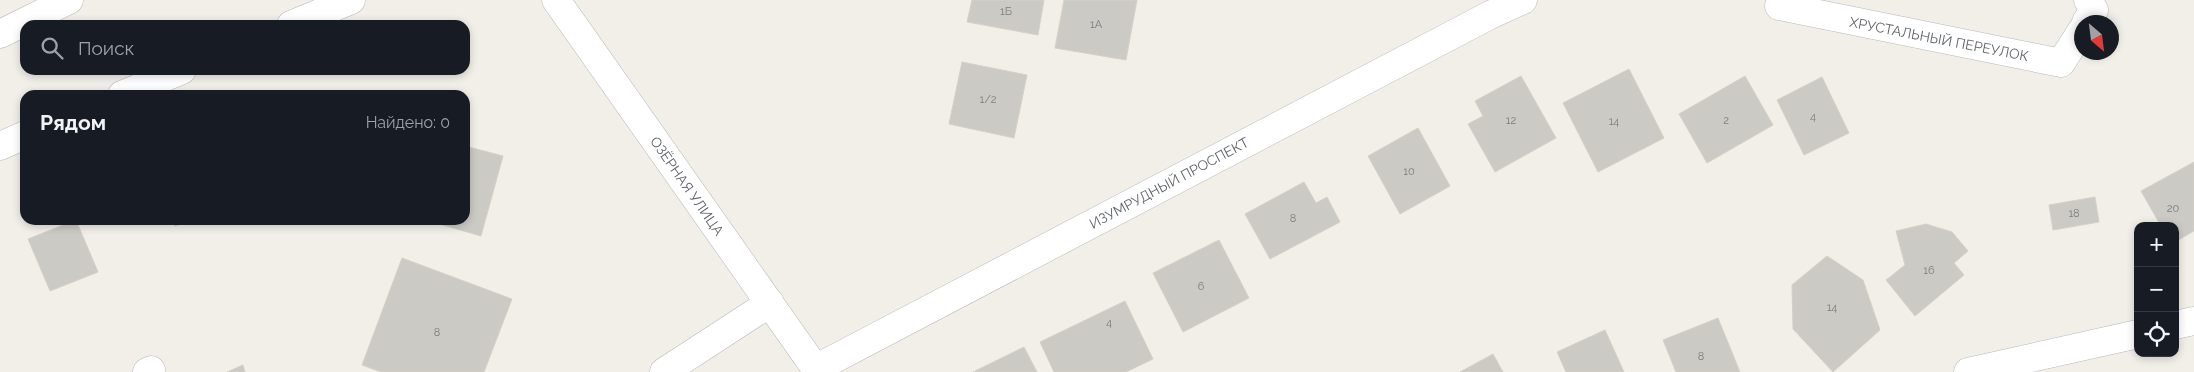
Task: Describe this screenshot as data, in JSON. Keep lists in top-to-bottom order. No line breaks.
{"streets":{"street":["ХРУСТАЛЬНЫЙ ПЕРЕУЛОК","ИЗУМРУДНЫЙ ПРОСПЕКТ","ОЗЁРНАЯ УЛИЦА"]},"crossings":[["ИЗУМРУДНЫЙ ПРОСПЕКТ","ОЗЁРНАЯ УЛИЦА"]],"house_numbers":["1Б","1А","1/2","4","12","2","14","10","20","18","8","16","6","14","4","8","8"],"north":"bottom right","page":{"search":"Поиск","heading":["Рядом","Найдено: 0"],"map_buttons":["+","−"]}}
